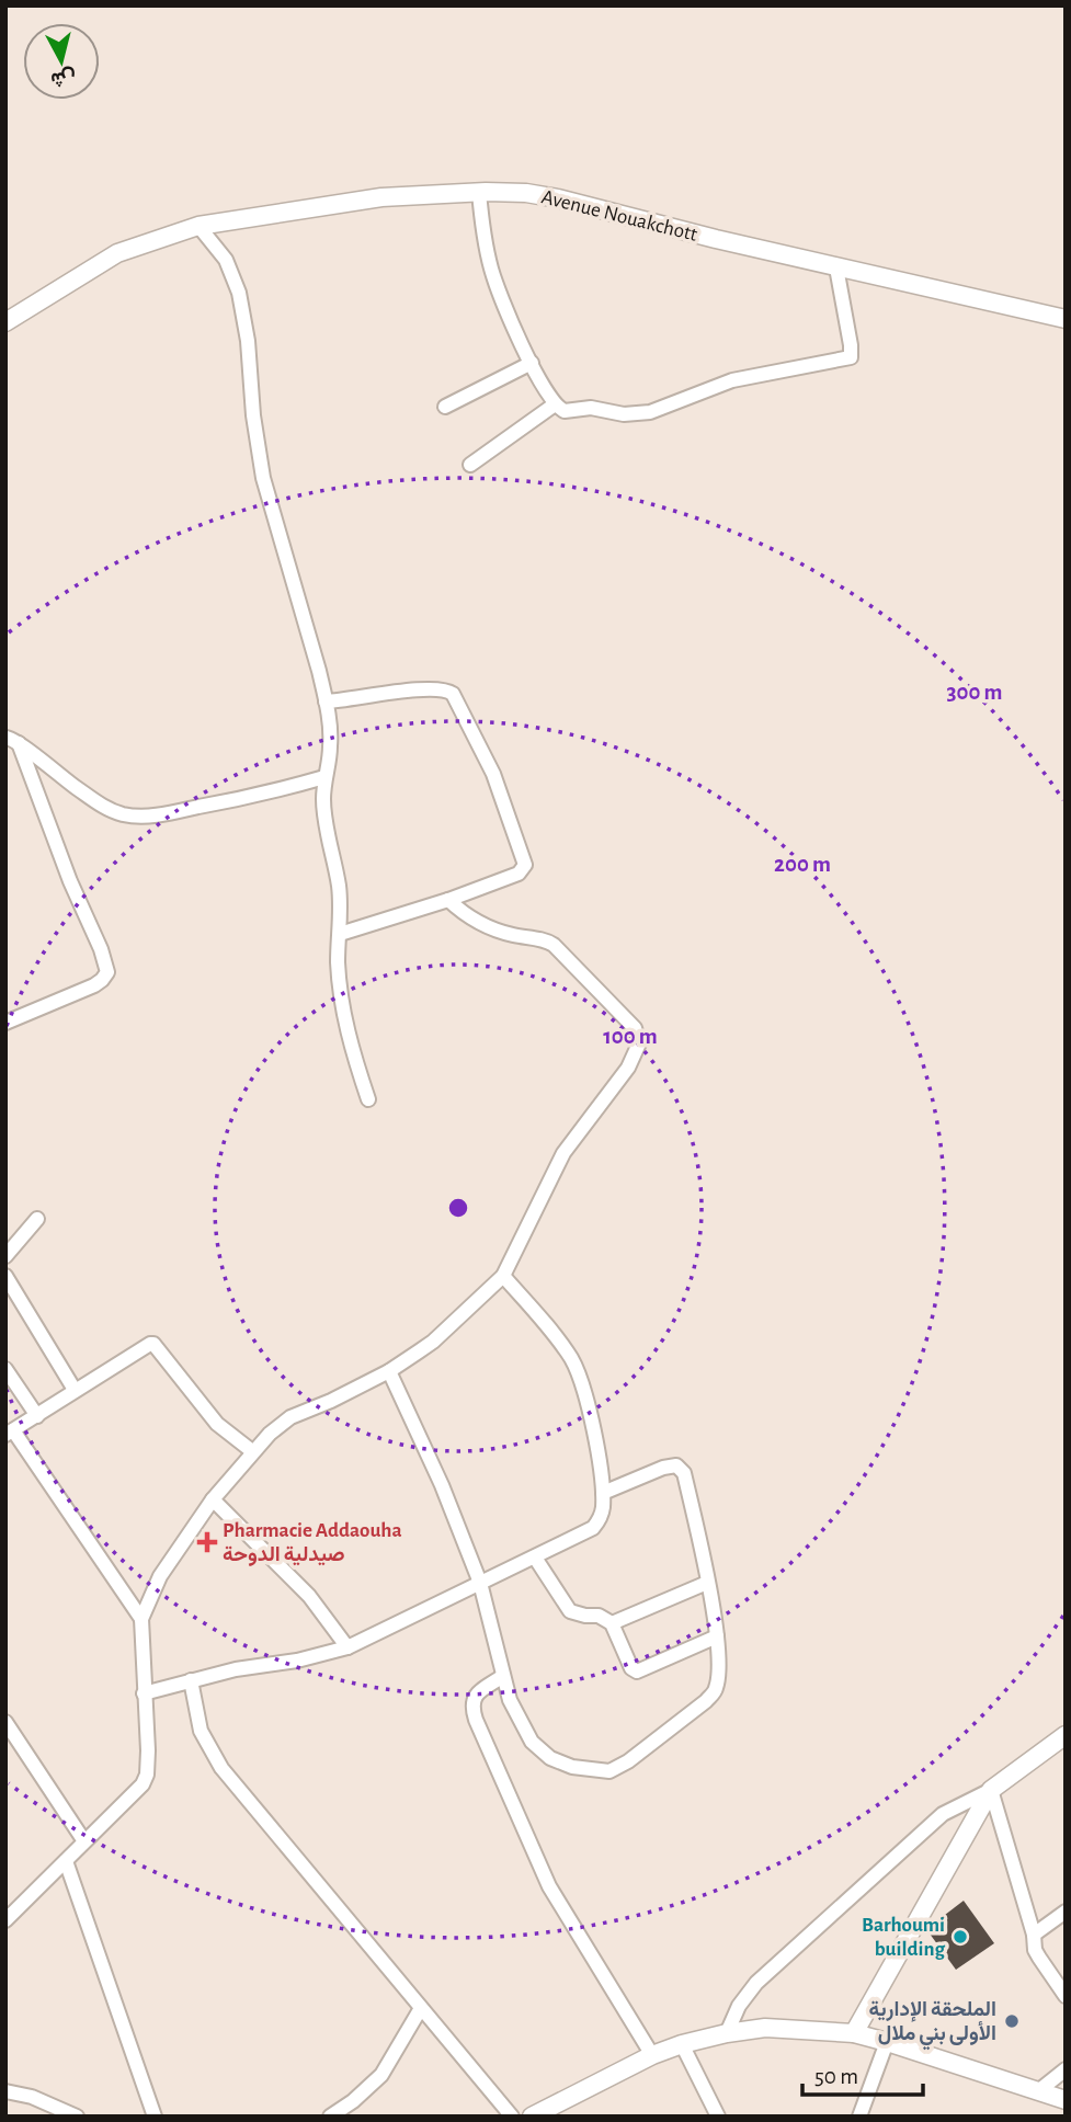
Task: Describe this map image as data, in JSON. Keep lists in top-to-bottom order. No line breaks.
{"streets":{"street":["Avenue Nouakchott"]},"places":{"health":["Pharmacie Addaouha صيدلية الدوحة"],"other":["Barhoumi building","الملحقة الإدارية الأولى بني ملال"]},"scale_bar":"50 m","north":"bottom","rings":["300 m","200 m","100 m"]}
